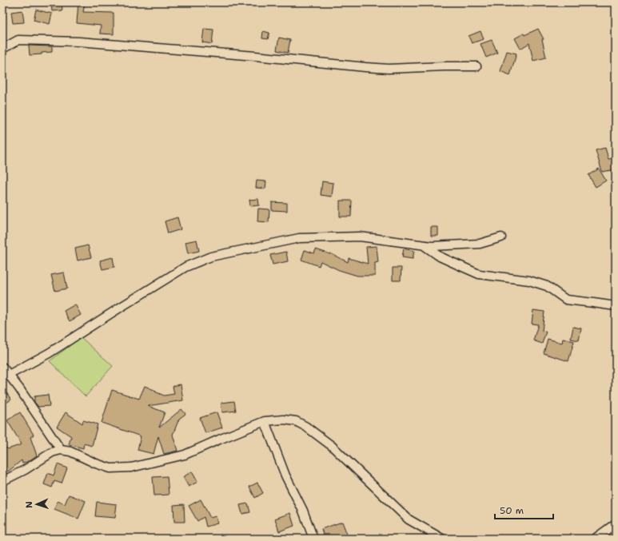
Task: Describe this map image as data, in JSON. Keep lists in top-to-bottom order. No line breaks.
{"scale_bar":"50 m","north":"left"}
